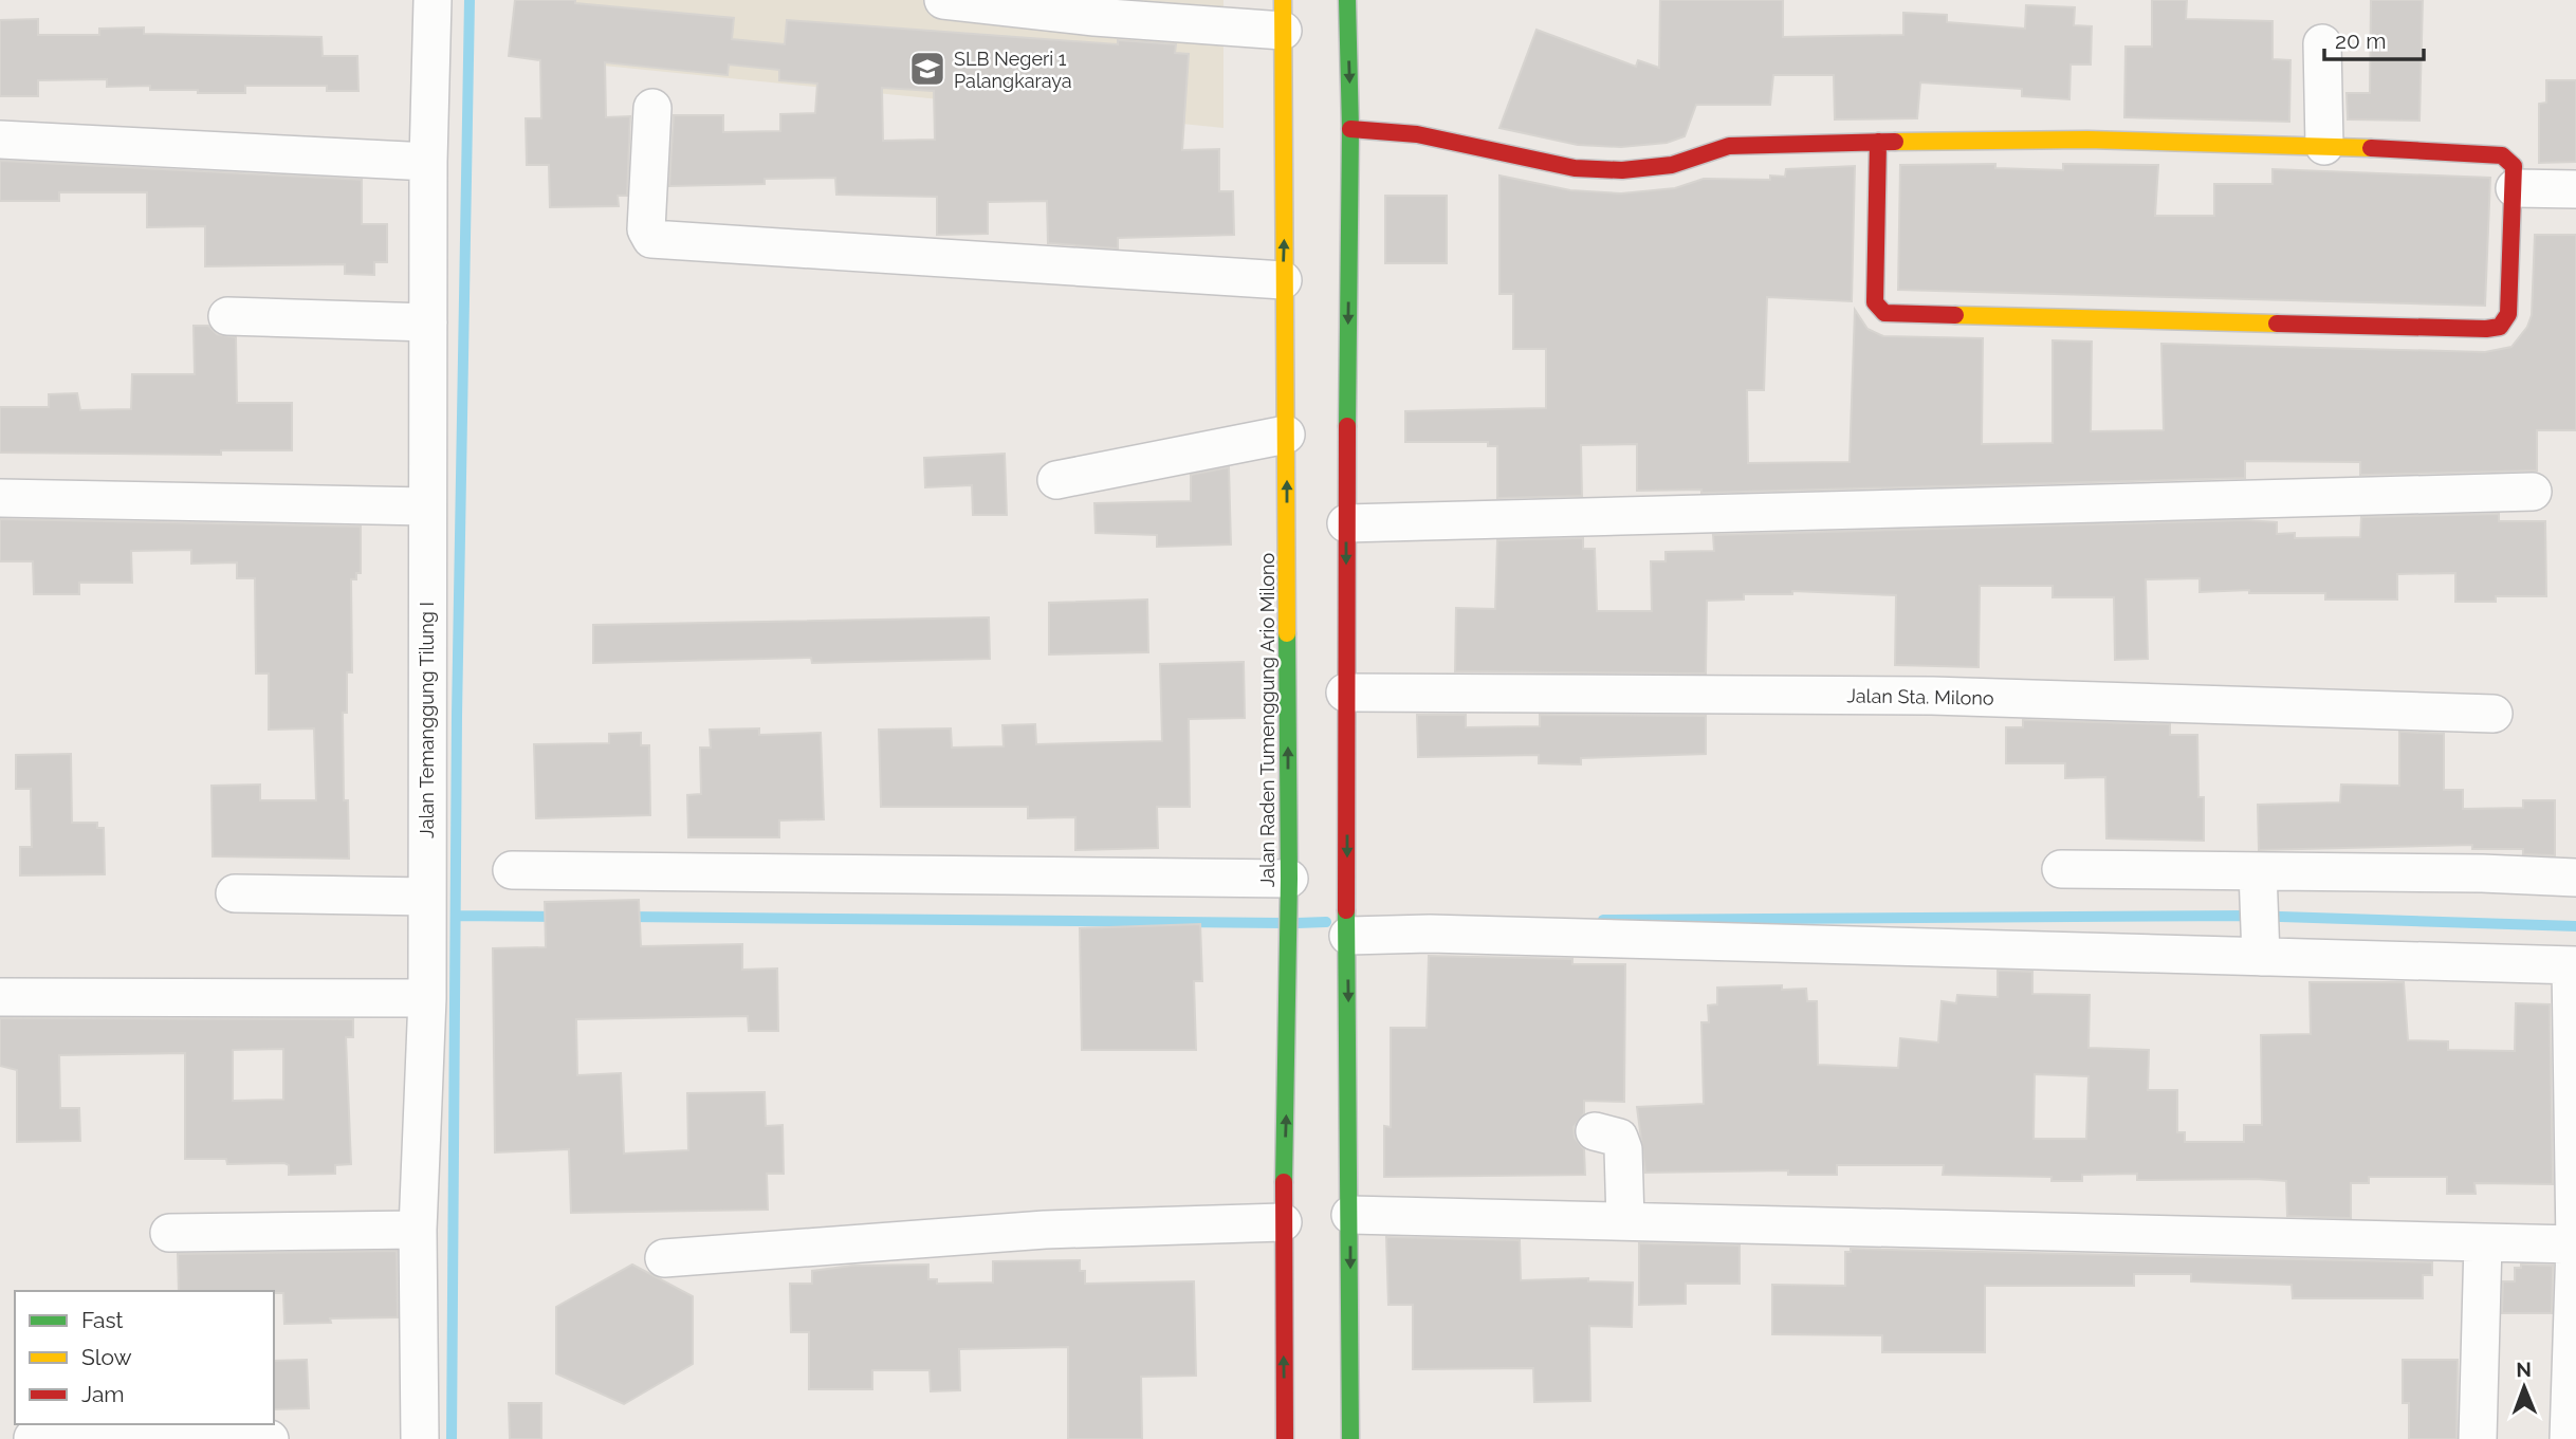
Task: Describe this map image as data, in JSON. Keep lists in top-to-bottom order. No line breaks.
{"streets":{"main road":["Jalan Raden Tumenggung Ario Milono"],"street":["Jalan Sta. Milono","Jalan Temanggung Tilung I"]},"places":{"school or university":["SLB Negeri 1 Palangkaraya"]},"legend":["Fast","Slow","Jam"],"scale_bar":"20 m","north":"top"}
